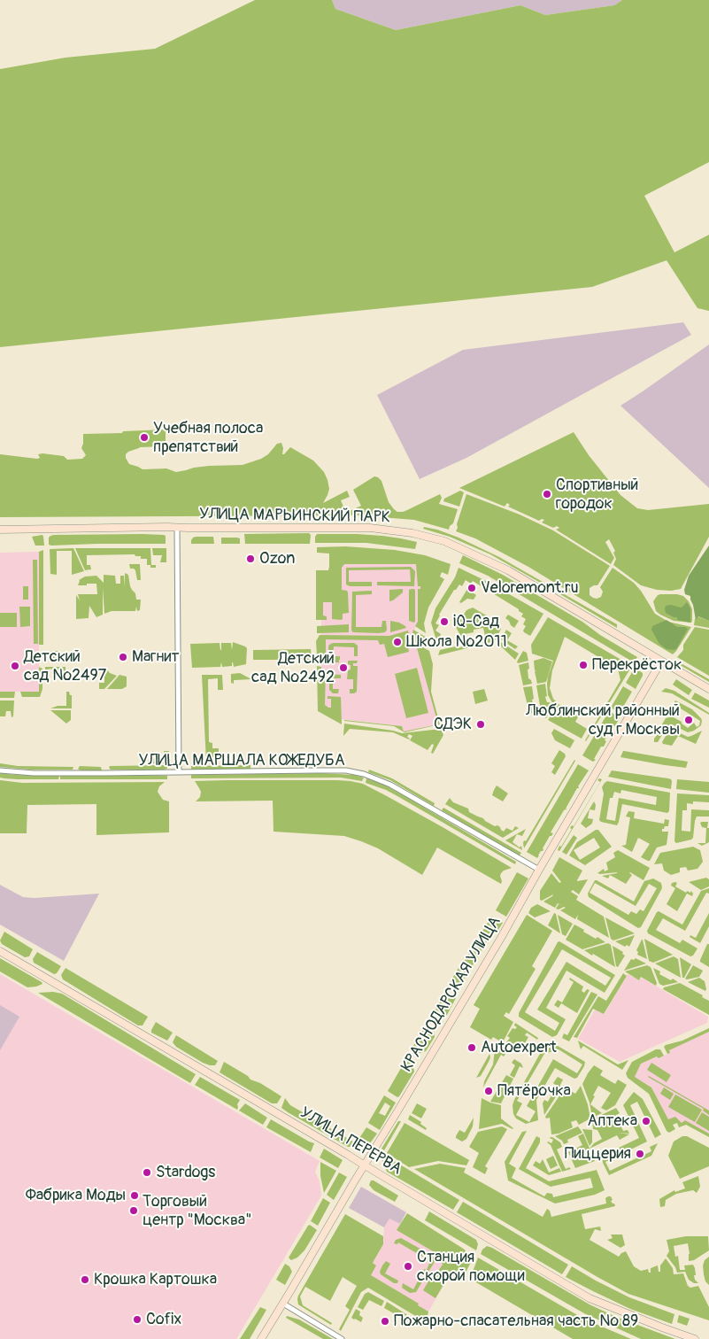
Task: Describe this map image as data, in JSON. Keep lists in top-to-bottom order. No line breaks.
{"streets":{"street":["УЛИЦА МАРЬИНСКИЙ ПАРК","УЛИЦА МАРШАЛА КОЖЕДУБА","КРАСНОДАРСКАЯ УЛИЦА","УЛИЦА ПЕРЕРВА"]},"crossings":[["УЛИЦА МАРЬИНСКИЙ ПАРК","КРАСНОДАРСКАЯ УЛИЦА"],["УЛИЦА МАРШАЛА КОЖЕДУБА","КРАСНОДАРСКАЯ УЛИЦА"],["КРАСНОДАРСКАЯ УЛИЦА","УЛИЦА ПЕРЕРВА"]],"places":["Учебная полоса препятствий","Спортивный городок","Ozon","Veloremont.ru","iQ-Сад","Школа №2011","Магнит","Перекрёсток","Детский сад №2497","Детский сад №2492","Люблинский районный суд г.Москвы","СДЭК","Autoexpert","Пятёрочка","Аптека","Пиццерия","Stardogs","Фабрика Моды","Торговый центр \"Москва\"","Станция скорой помощи","Крошка Картошка","Cofix","Пожарно-спасательная часть № 89"]}
